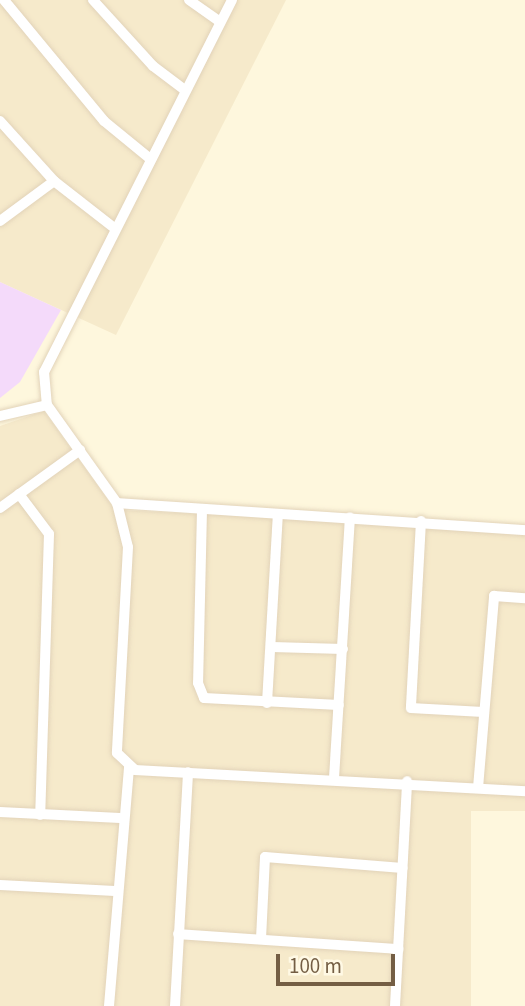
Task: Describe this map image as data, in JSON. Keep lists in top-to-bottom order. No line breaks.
{"scale_bar":"100 m"}
